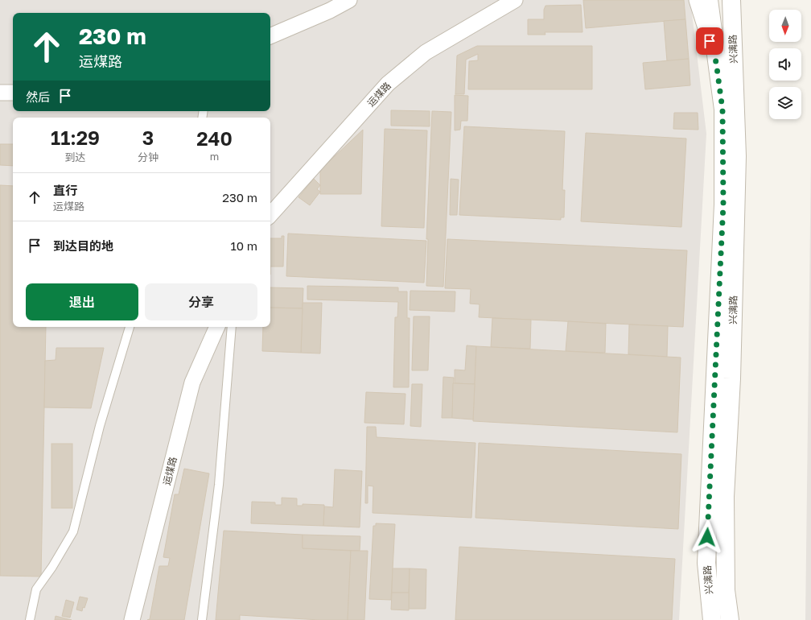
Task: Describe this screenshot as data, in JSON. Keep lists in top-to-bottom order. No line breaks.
{"streets":{"street":["兴漓路","运煤路"]},"north":"bottom","page":{"turn":["230 m","运煤路"],"then":"然后","eta":["11:29","到达","3","分钟","240","m"],"list":[{"name":"直行","note":"运煤路","value":"230 m"},{"name":"到达目的地","value":"10 m"}],"buttons":["退出","分享"]}}
